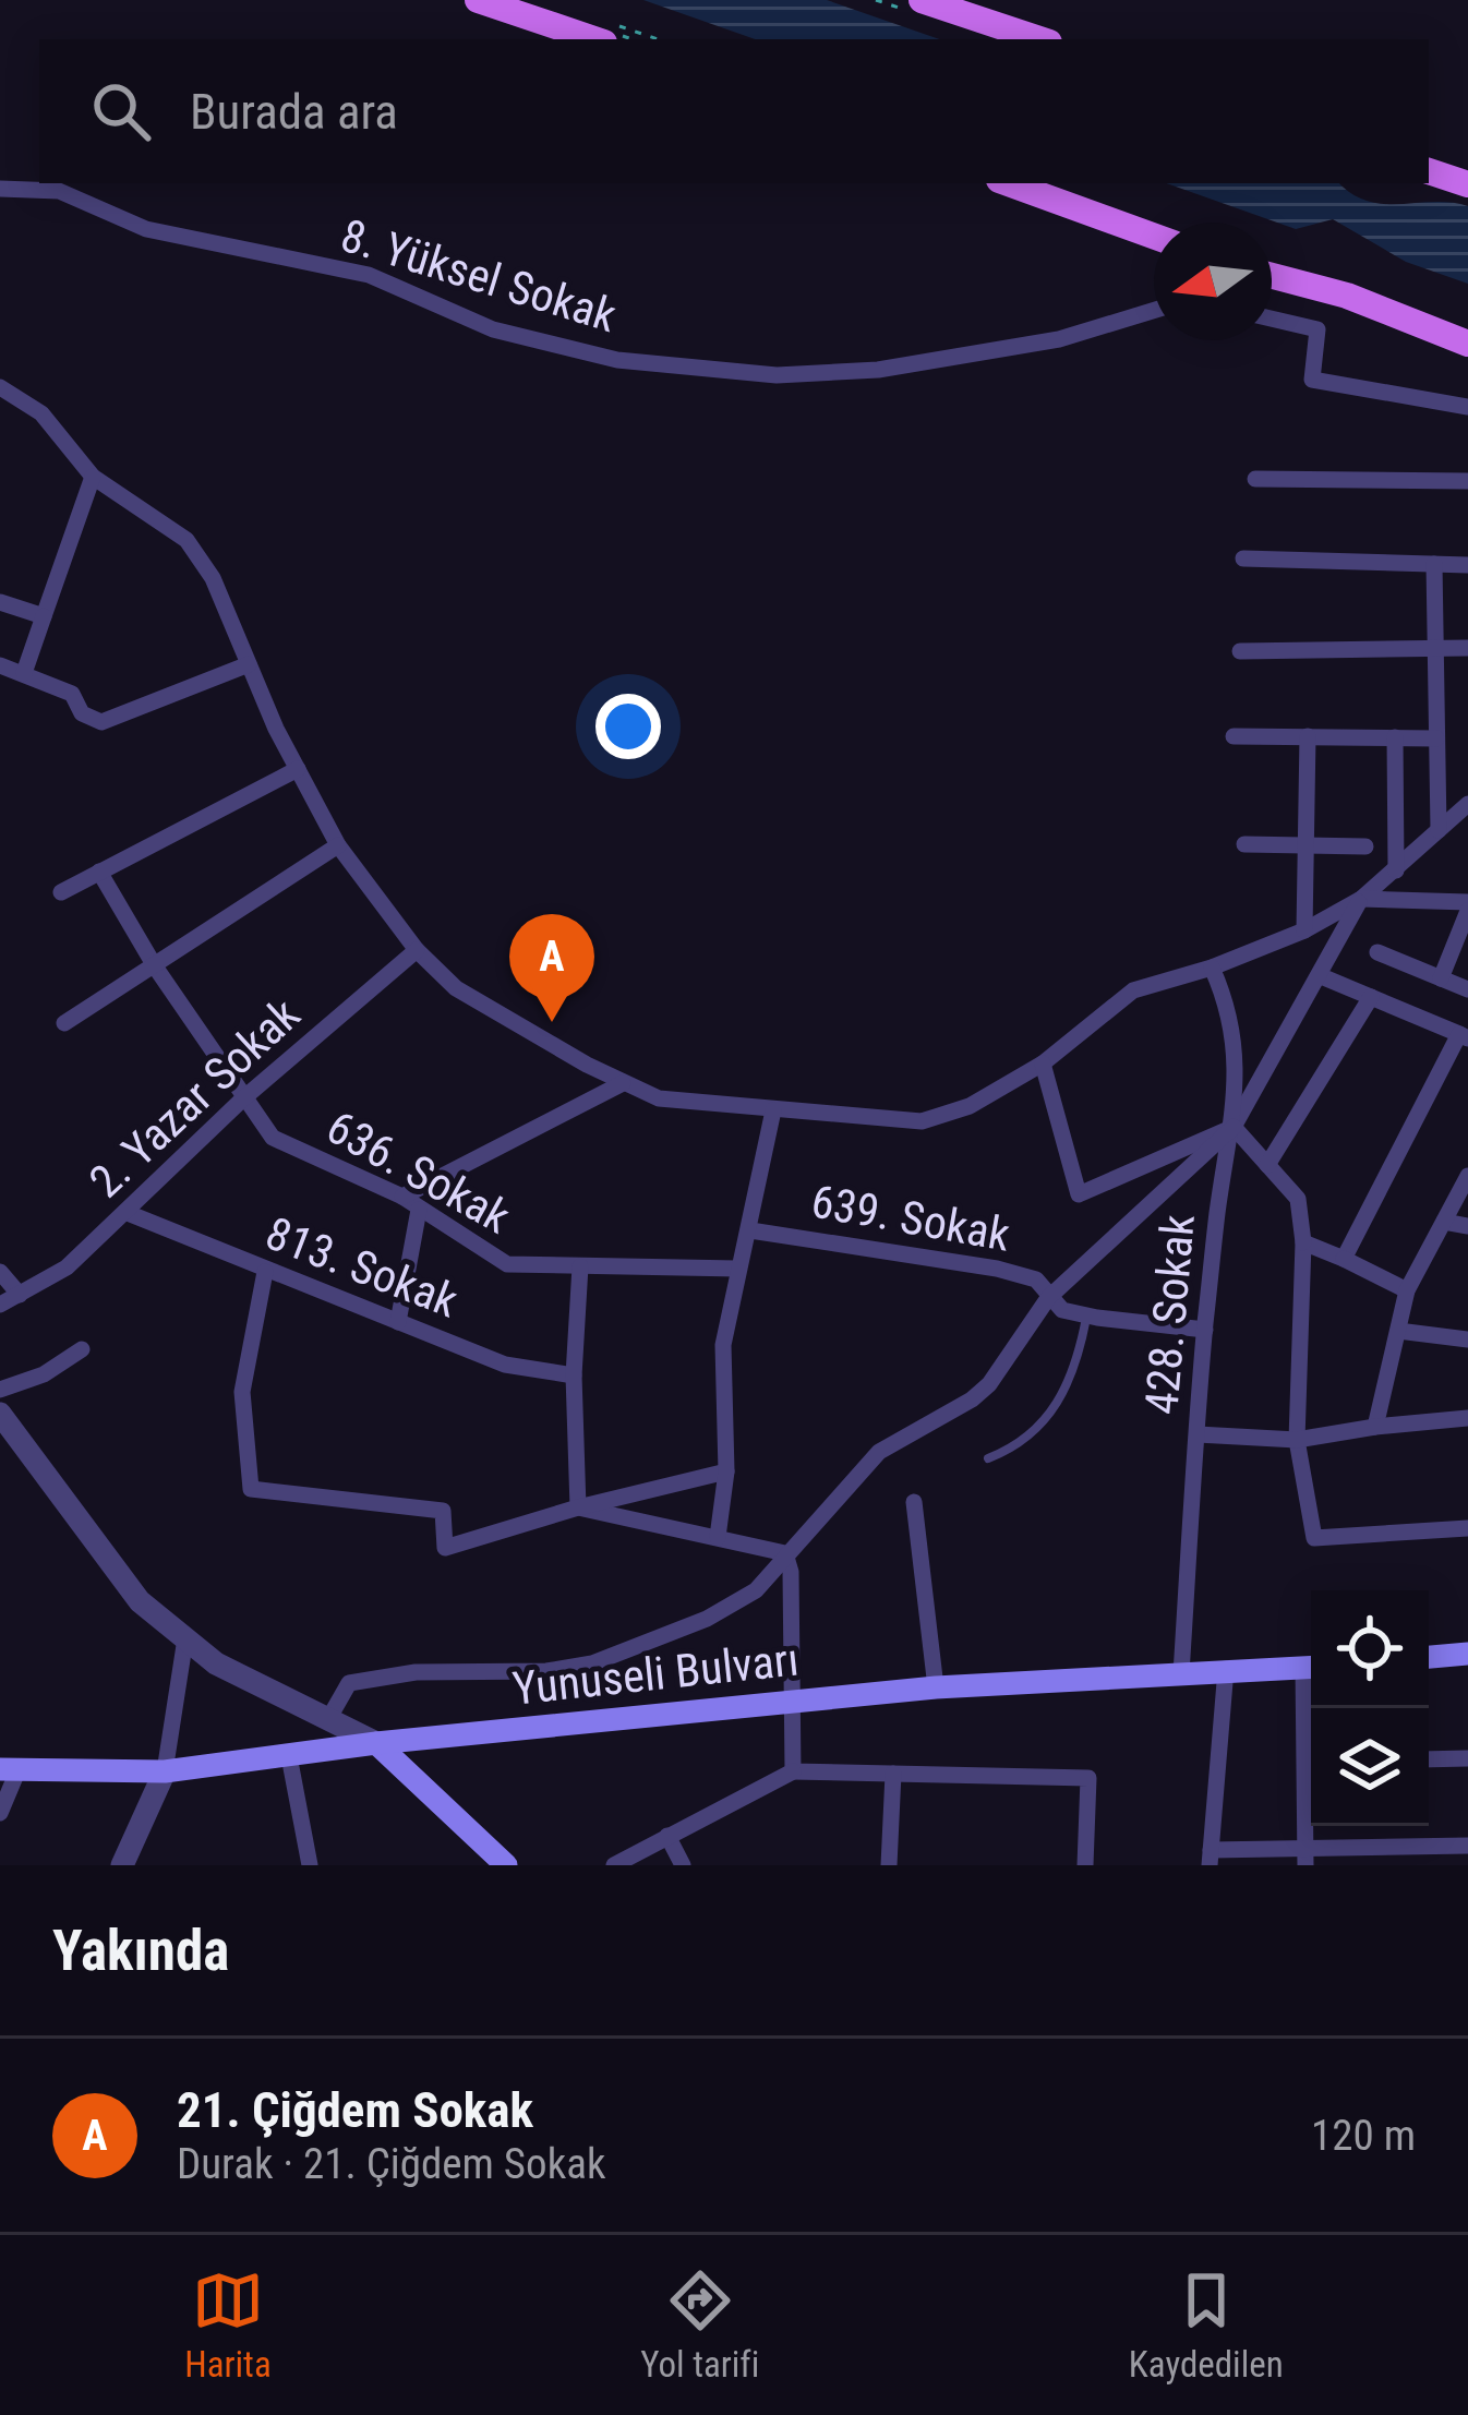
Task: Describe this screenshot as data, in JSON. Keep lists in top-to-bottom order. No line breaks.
{"streets":{"main road":["Yunuseli Bulvarı"],"street":["8. Yüksel Sokak","2. Yazar Sokak","636. Sokak","639. Sokak","813. Sokak","428. Sokak"]},"crossings":[["2. Yazar Sokak","636. Sokak"],["2. Yazar Sokak","813. Sokak"],["639. Sokak","428. Sokak"],["428. Sokak","Yunuseli Bulvarı"]],"north":"left","page":{"search":"Burada ara","pins":"A","heading":"Yakında","list":[{"mark":"A","name":"21. Çiğdem Sokak","note":"Durak · 21. Çiğdem Sokak","value":"120 m"}],"nav":["Harita","Yol tarifi","Kaydedilen"]}}
